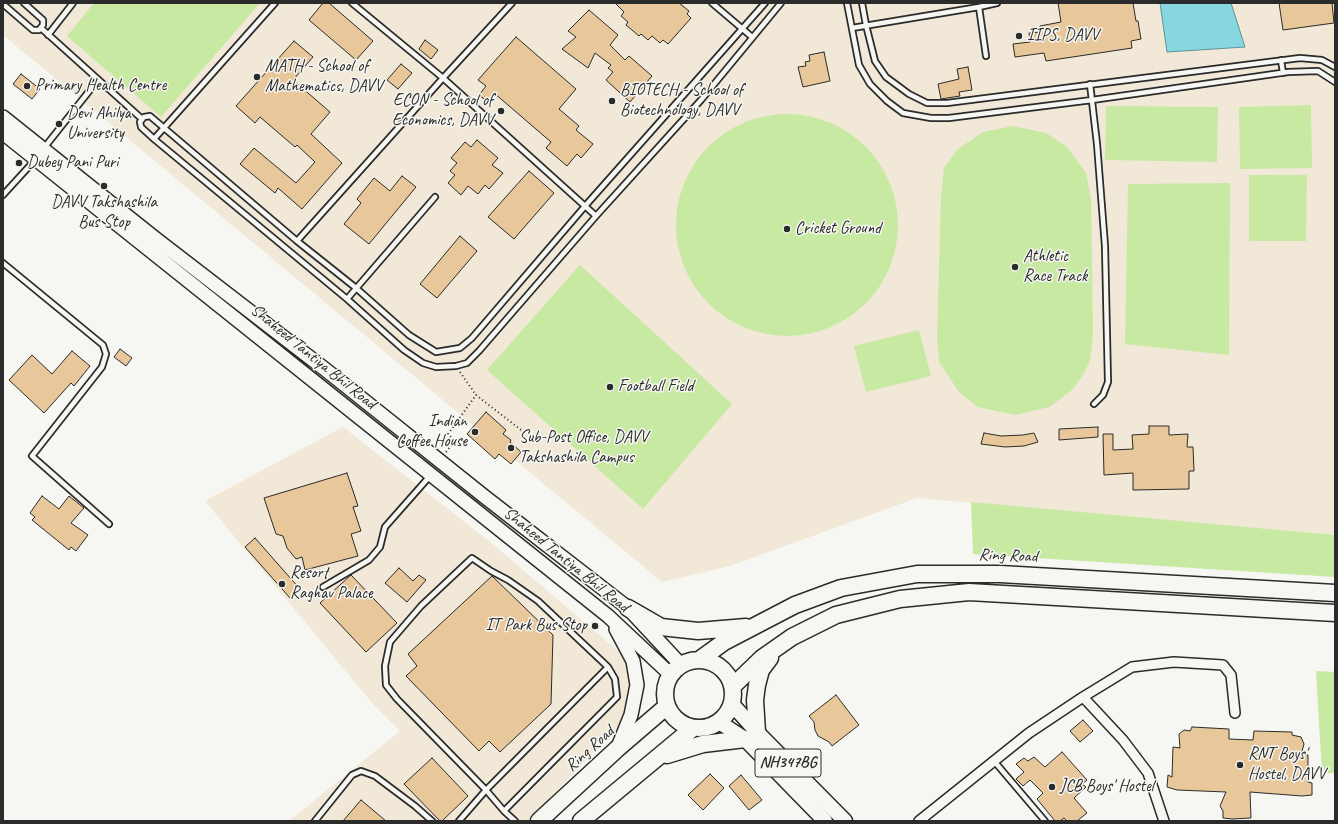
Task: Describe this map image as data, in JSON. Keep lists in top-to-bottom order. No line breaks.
{"streets":{"highway":["Ring Road"],"main road":["Shaheed Tantiya Bhil Road","NH347BG"]},"crossings":[["Shaheed Tantiya Bhil Road","Ring Road"],["Shaheed Tantiya Bhil Road","NH347BG"],["Ring Road","NH347BG"]],"places":["IIPS, DAVV","MATH - School of Mathematics, DAVV","Primary Health Centre","BIOTECH - School of Biotechnology, DAVV","ECON - School of Economics, DAVV","Devi Ahilya University","Dubey Pani Puri","DAVV Takshashila Bus Stop","Cricket Ground","Athletic Race Track","Football Field","Indian Coffee House","Sub-Post Office, DAVV Takshashila Campus","Resort Raghav Palace","IT Park Bus Stop","RNT Boys' Hostel, DAVV","JCB Boys' Hostel"]}
